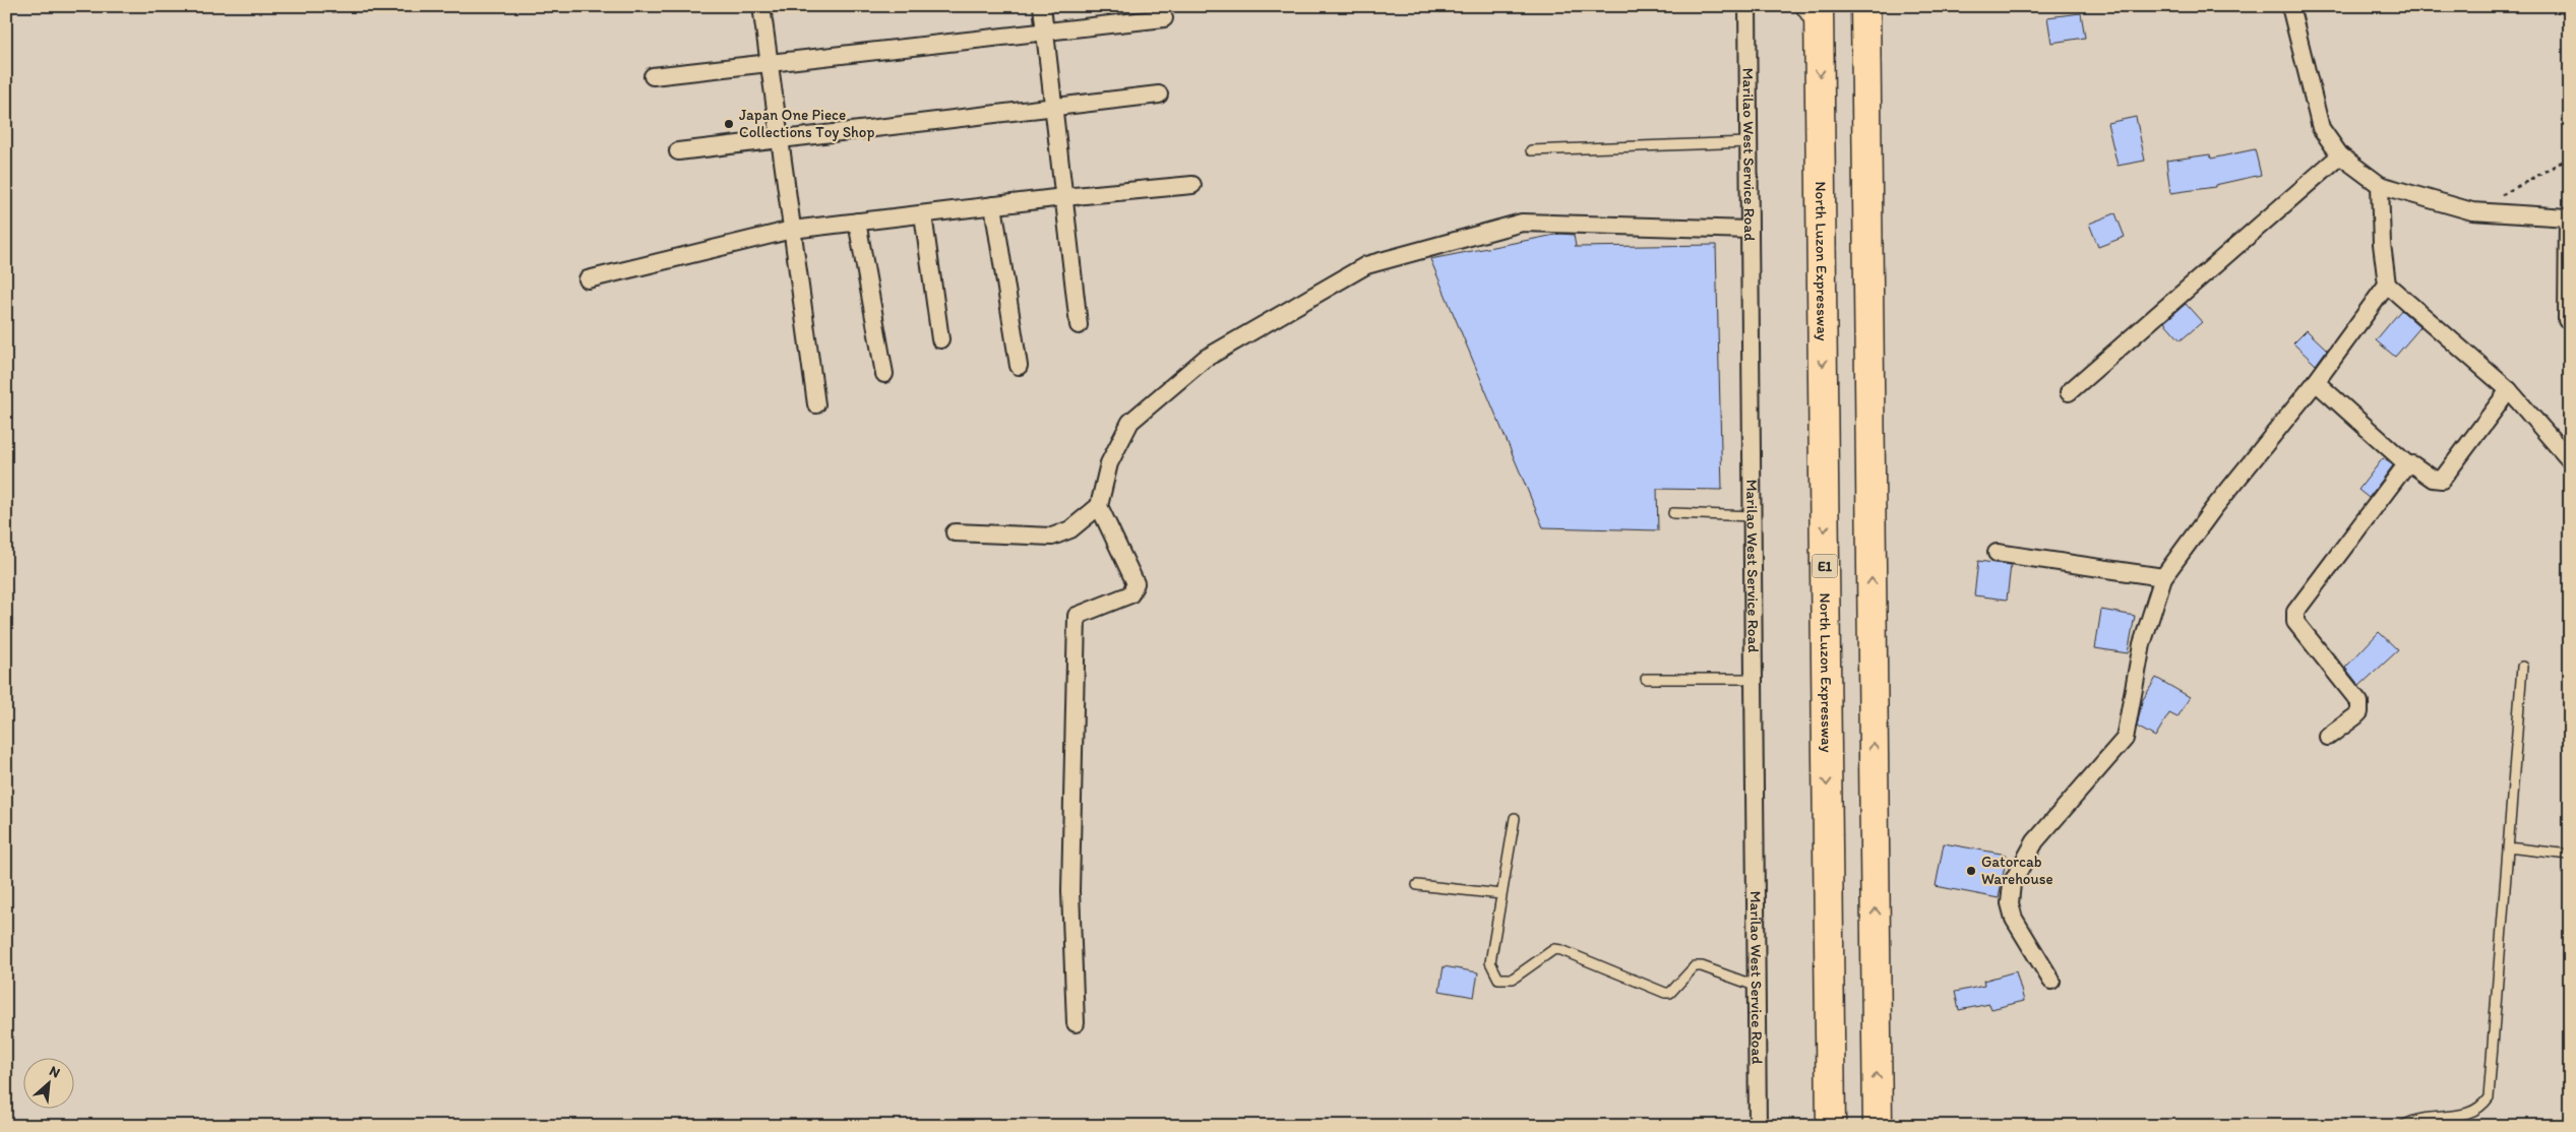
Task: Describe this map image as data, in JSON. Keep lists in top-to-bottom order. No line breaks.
{"streets":{"highway":["North Luzon Expressway","E1"],"street":["Marilao West Service Road"]},"places":["Japan One Piece Collections Toy Shop","Gatorcab Warehouse"],"north":"top right"}
